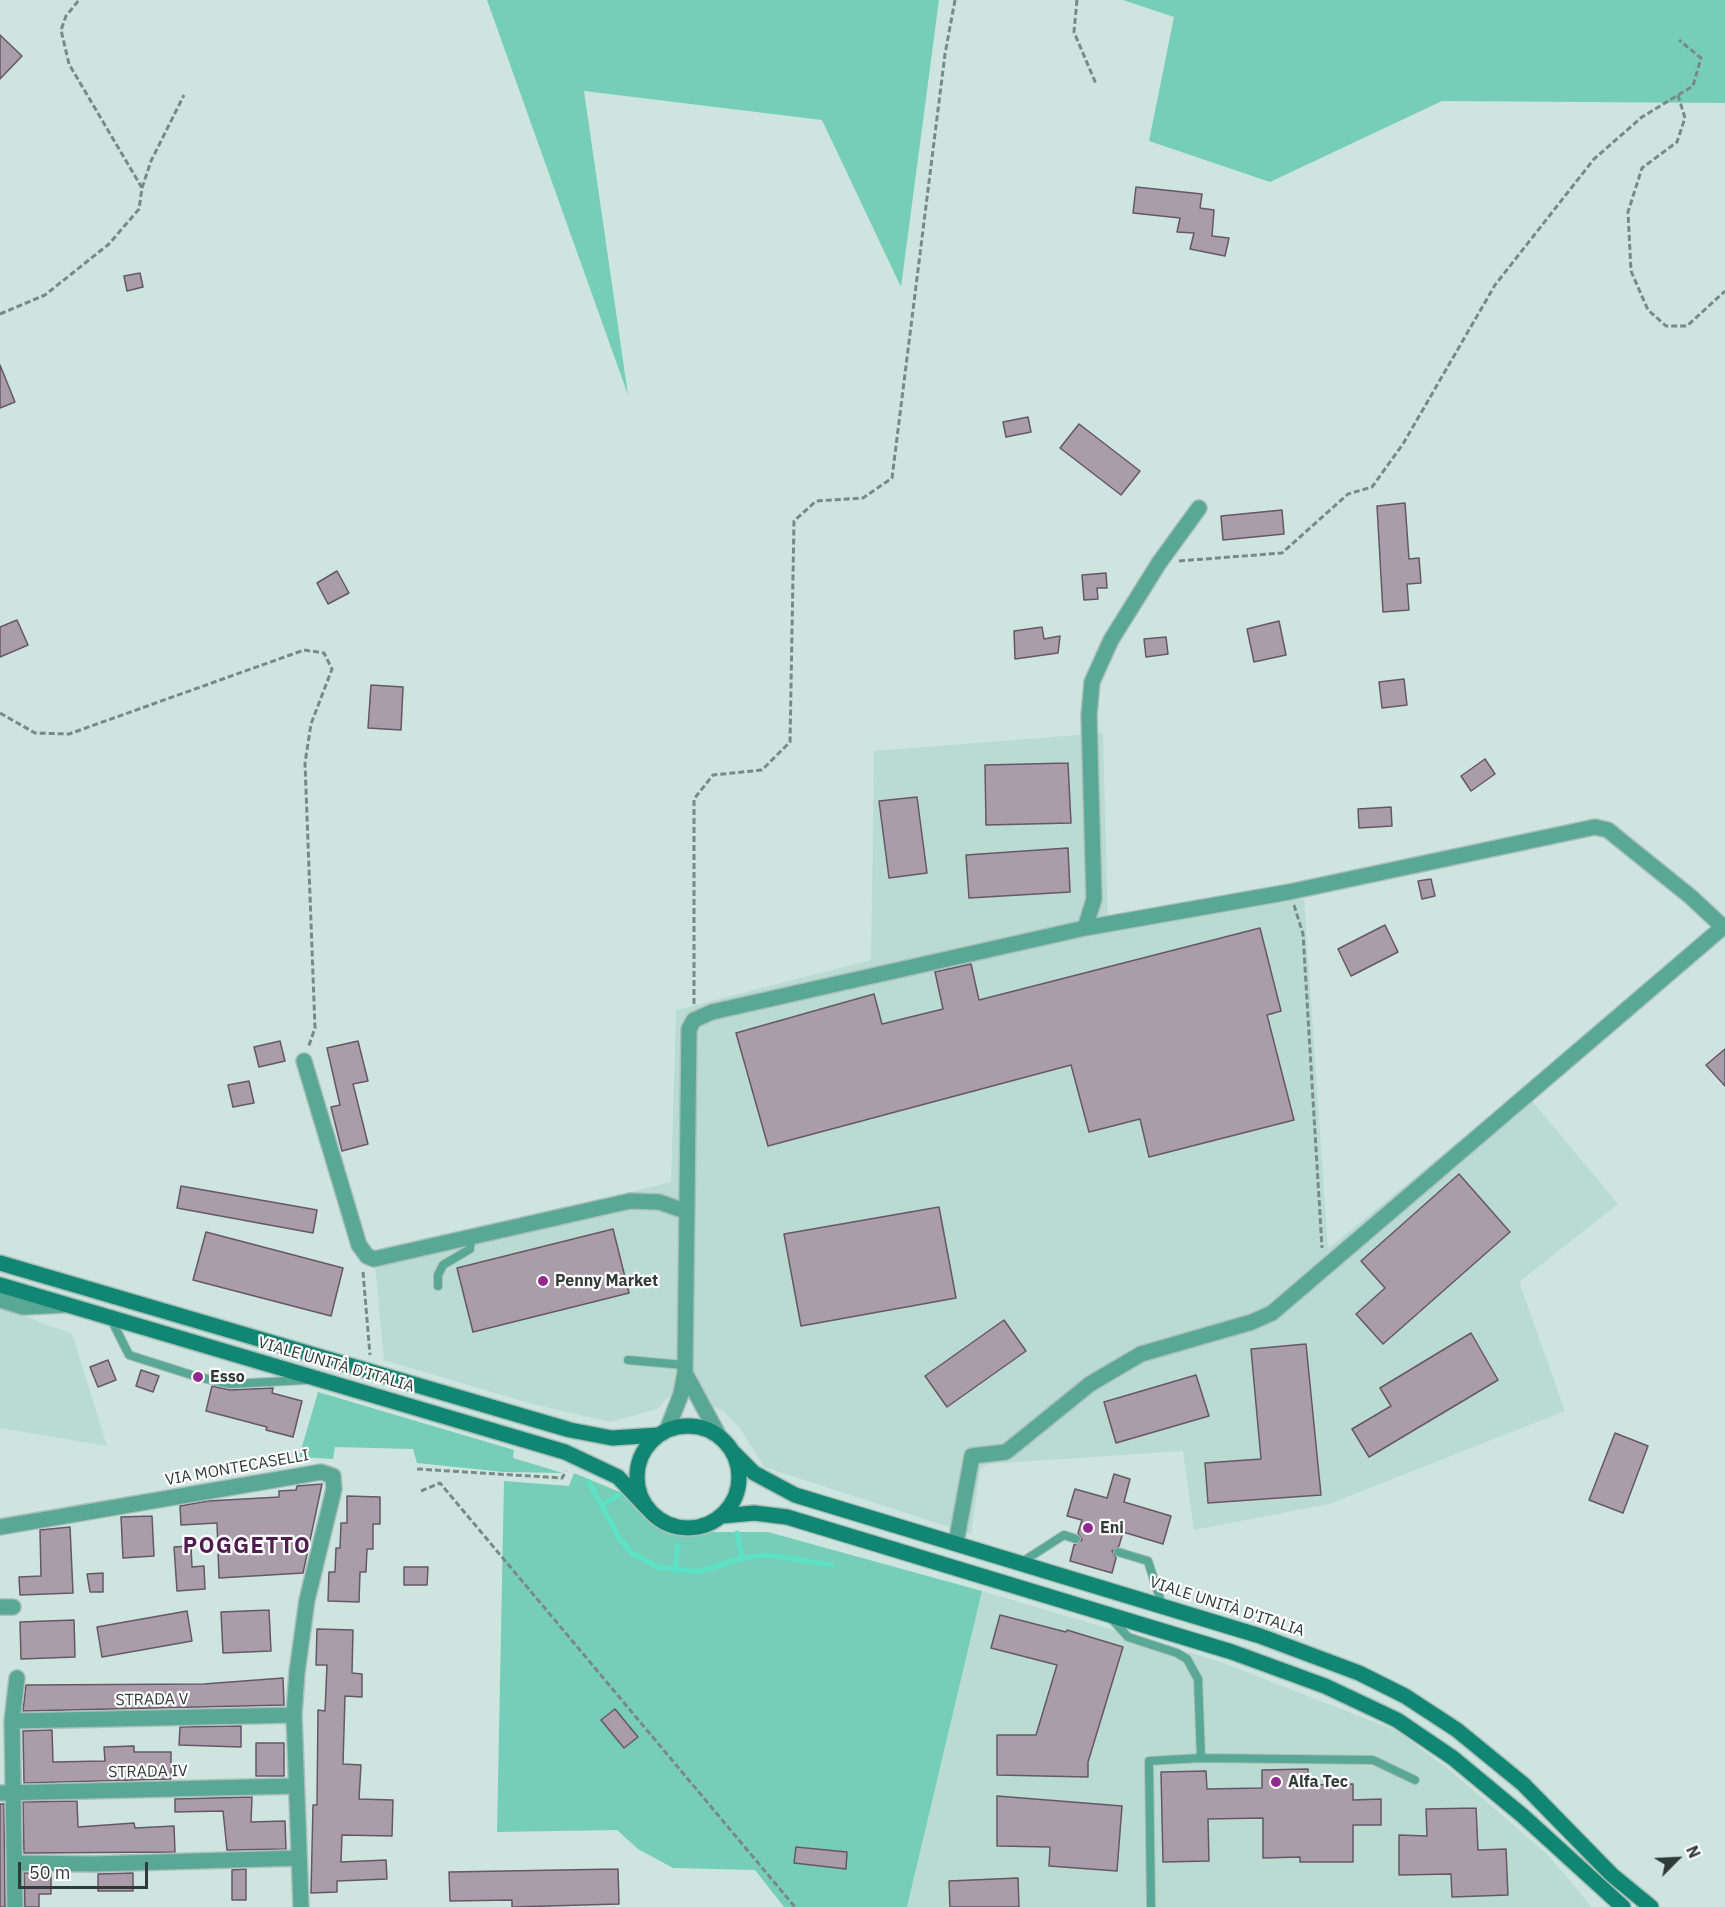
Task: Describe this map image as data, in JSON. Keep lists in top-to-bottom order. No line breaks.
{"streets":{"main road":["VIALE UNITÀ D'ITALIA"],"street":["VIA MONTECASELLI","STRADA V","STRADA IV"]},"crossings":[["VIA MONTECASELLI","STRADA V"],["VIA MONTECASELLI","STRADA IV"]],"districts":["POGGETTO"],"places":["Penny Market","Esso","Eni","Alfa Tec"],"scale_bar":"50 m","north":"top right"}
